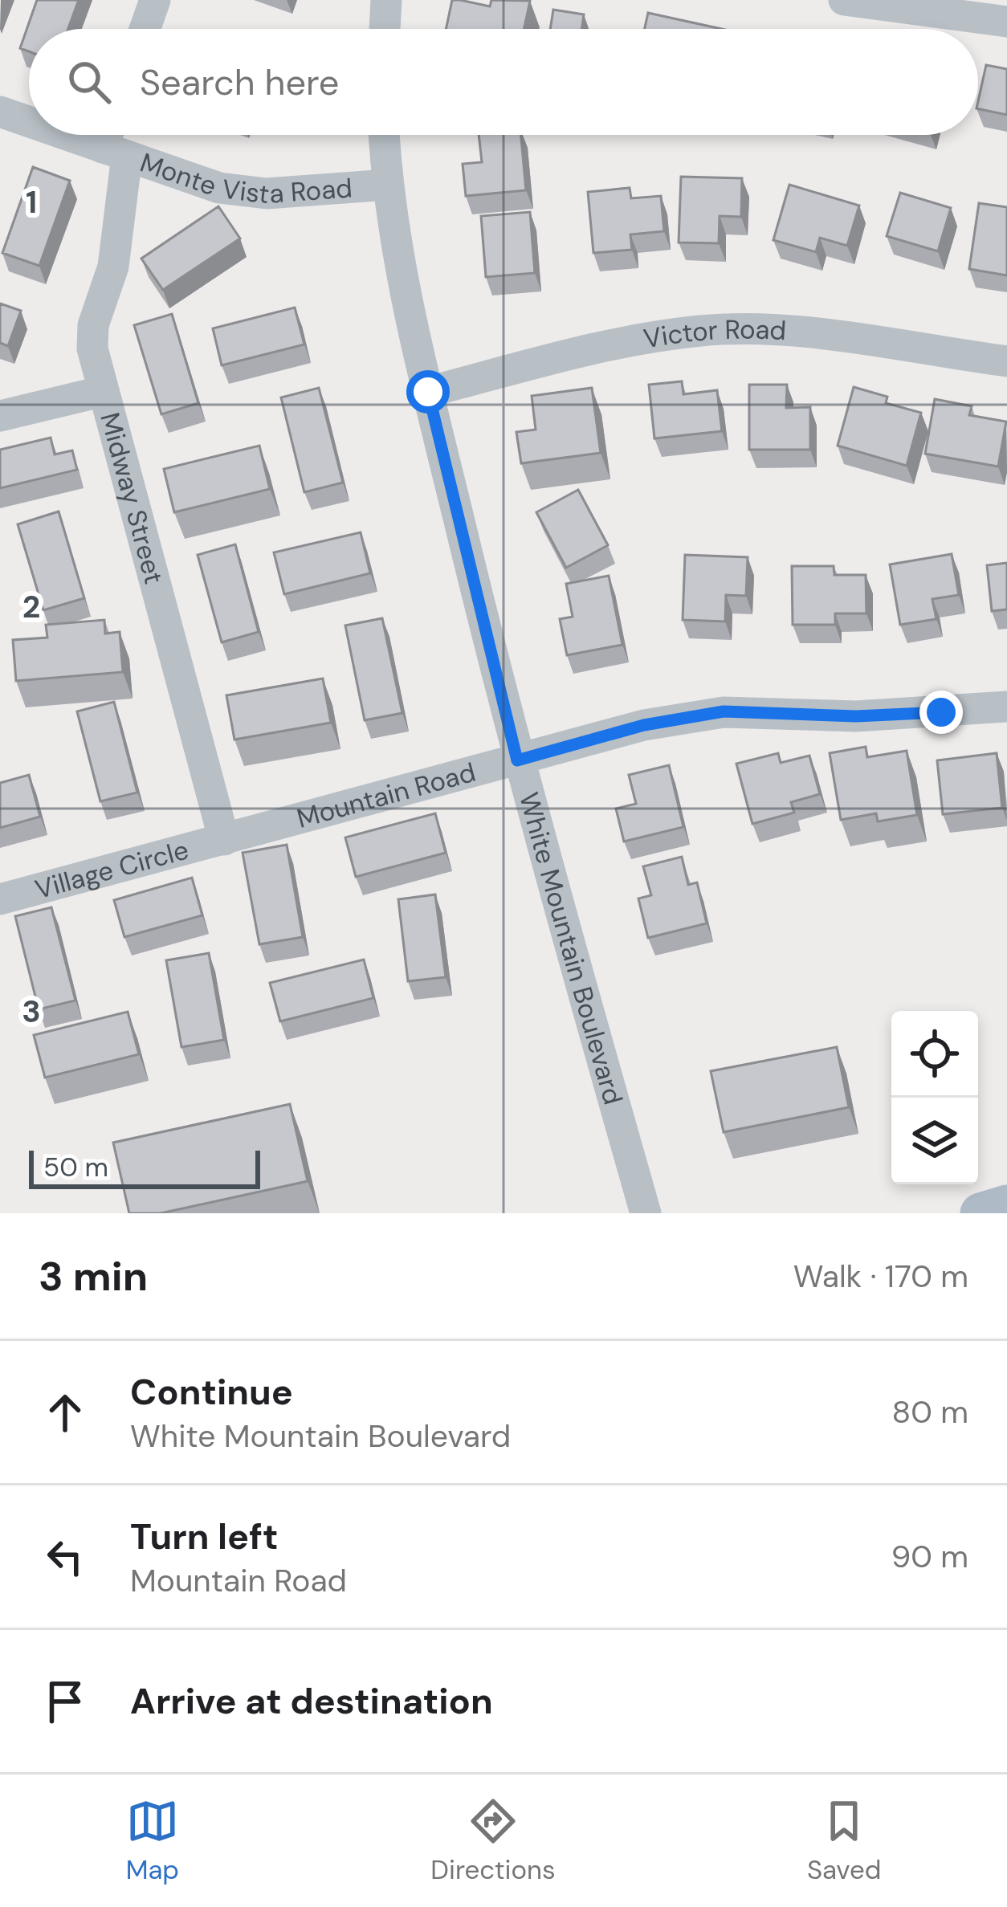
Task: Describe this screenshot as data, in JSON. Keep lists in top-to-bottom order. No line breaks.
{"streets":{"street":["Monte Vista Road","Victor Road","Midway Street","Mountain Road","Village Circle","White Mountain Boulevard"]},"crossings":[["Monte Vista Road","Midway Street"],["Monte Vista Road","White Mountain Boulevard"],["Victor Road","White Mountain Boulevard"],["Midway Street","Mountain Road"],["Midway Street","Village Circle"],["Mountain Road","Village Circle"],["Mountain Road","White Mountain Boulevard"]],"scale_bar":"50 m","page":{"search":"Search here","scale":"50 m","heading":["3 min","Walk · 170 m"],"list":[["Continue","White Mountain Boulevard","80 m"],["Turn left","Mountain Road","90 m"],"Arrive at destination"],"nav":["Map","Directions","Saved"]},"grid":{"rows":["1","2","3"]}}
